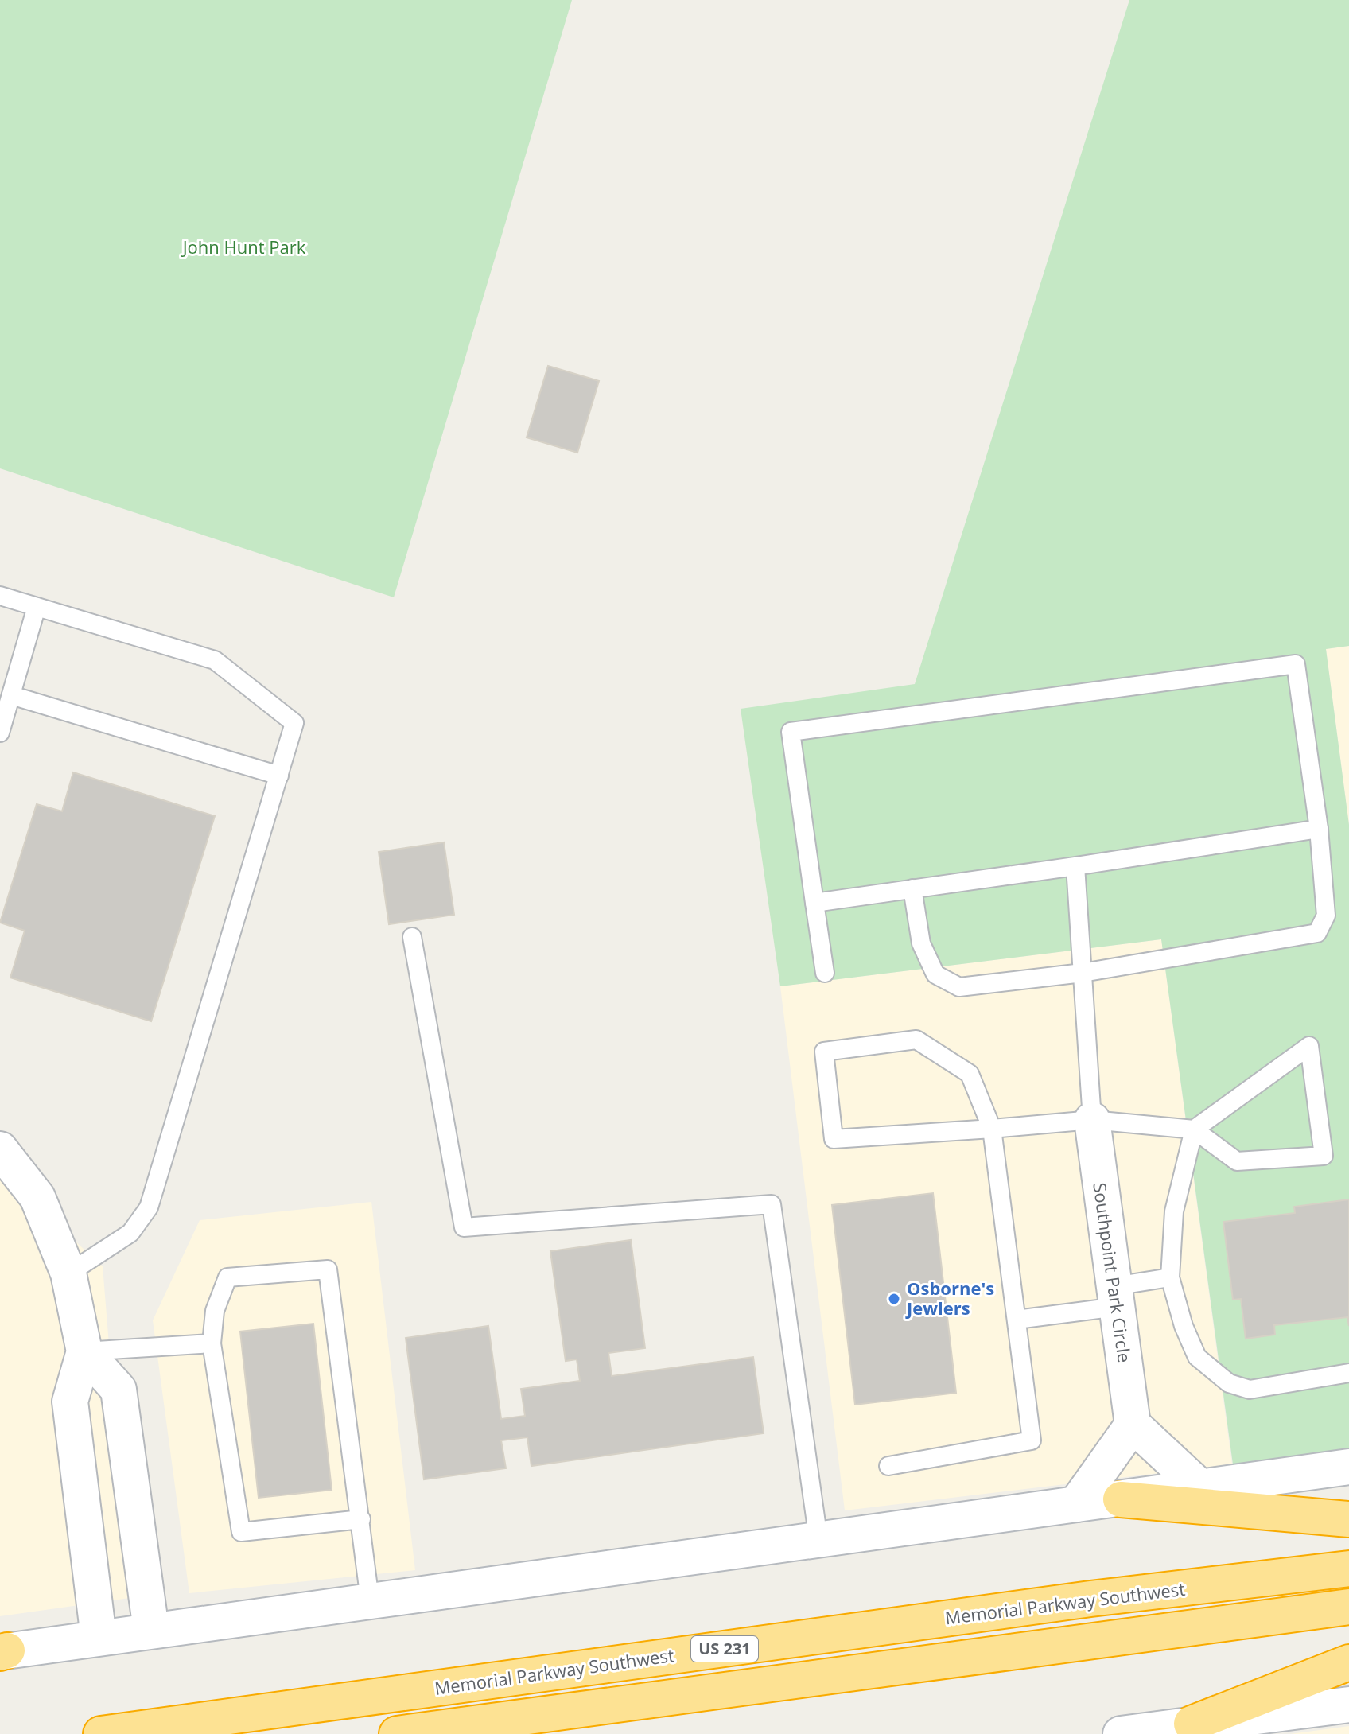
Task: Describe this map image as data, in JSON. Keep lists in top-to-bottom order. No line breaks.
{"streets":{"highway":["Memorial Parkway Southwest","US 231"],"main road":["Southpoint Park Circle"]},"parks":["John Hunt Park"],"places":["Osborne's Jewlers"]}
